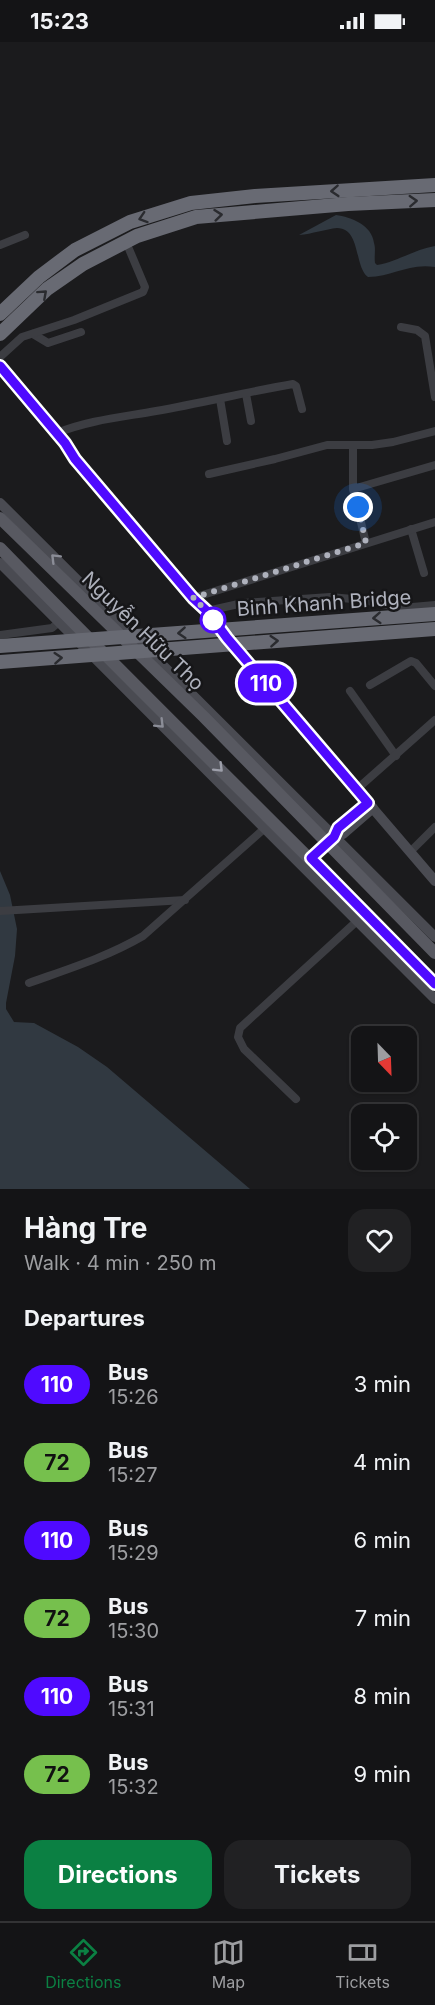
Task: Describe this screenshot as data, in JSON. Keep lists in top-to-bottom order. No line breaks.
{"streets":{"highway":["Binh Khanh Bridge"],"main road":["Nguyễn Hữu Thọ"]},"lines":["bus line 110"],"north":"bottom right","page":{"status":"15:23","on_map":"110","heading":[["Hàng Tre","Walk · 4 min · 250 m"],"Departures"],"list":[{"mark":"110","name":"Bus","note":"15:26","value":"3 min"},{"mark":"72","name":"Bus","note":"15:27","value":"4 min"},{"mark":"110","name":"Bus","note":"15:29","value":"6 min"},{"mark":"72","name":"Bus","note":"15:30","value":"7 min"},{"mark":"110","name":"Bus","note":"15:31","value":"8 min"},{"mark":"72","name":"Bus","note":"15:32","value":"9 min"}],"buttons":["Directions","Tickets"],"tabs":["Directions","Map","Tickets"]}}
